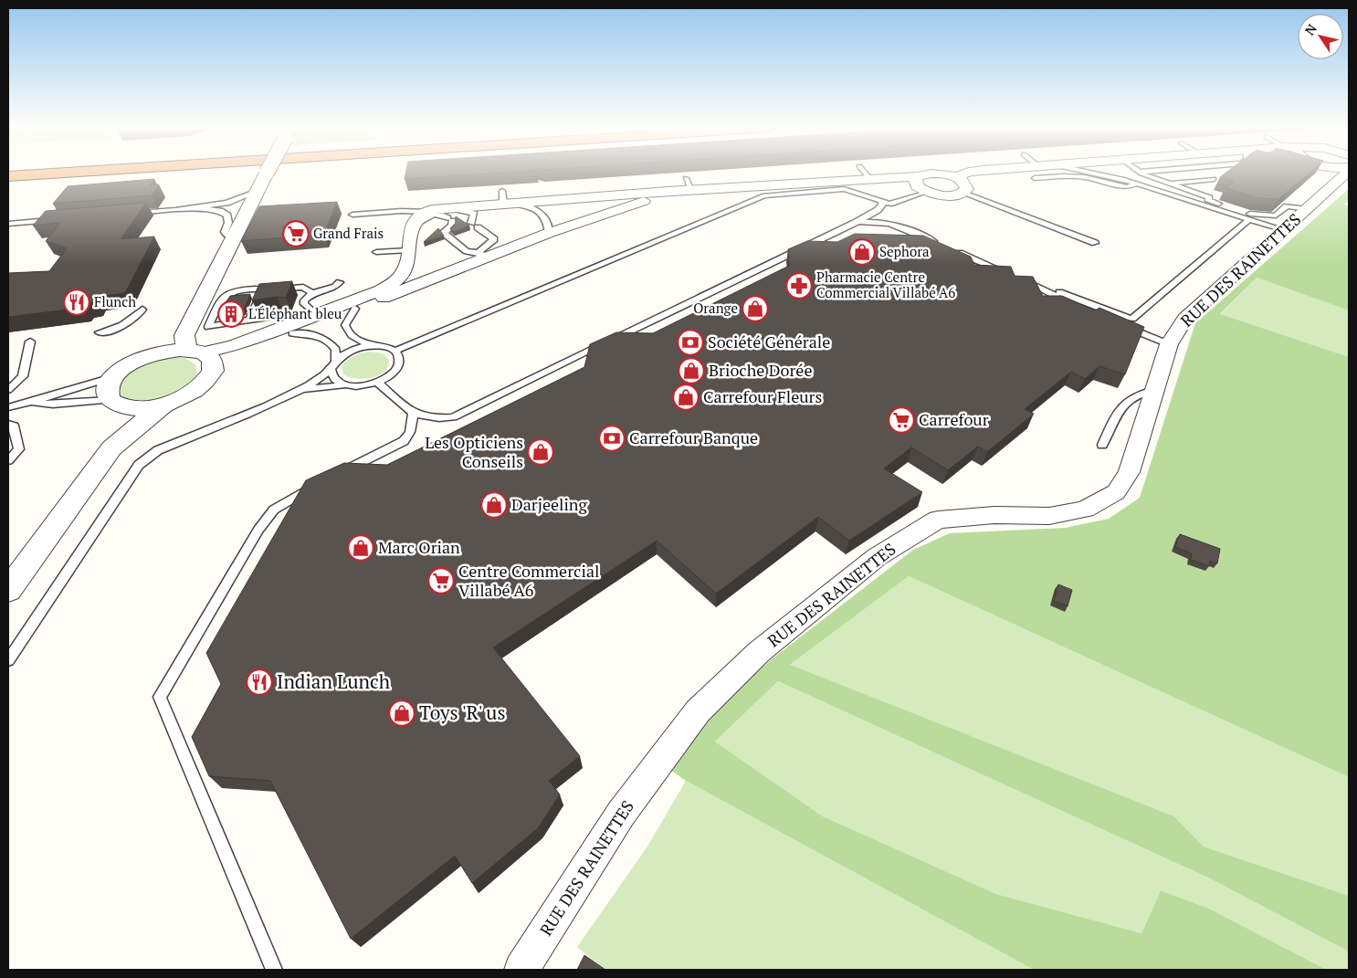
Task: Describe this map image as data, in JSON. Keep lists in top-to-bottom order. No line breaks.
{"streets":{"street":["RUE DES RAINETTES"]},"places":{"supermarket":["Grand Frais","Carrefour","Centre Commercial Villabé A6"],"shop":["Sephora","Orange","Brioche Dorée","Carrefour Fleurs","Les Opticiens Conseils","Darjeeling","Marc Orian","Toys 'R' us"],"pharmacy":["Pharmacie Centre Commercial Villabé A6"],"restaurant":["Flunch","Indian Lunch"],"building":["L'Éléphant bleu"],"bank":["Société Générale","Carrefour Banque"]},"north":"top left"}
